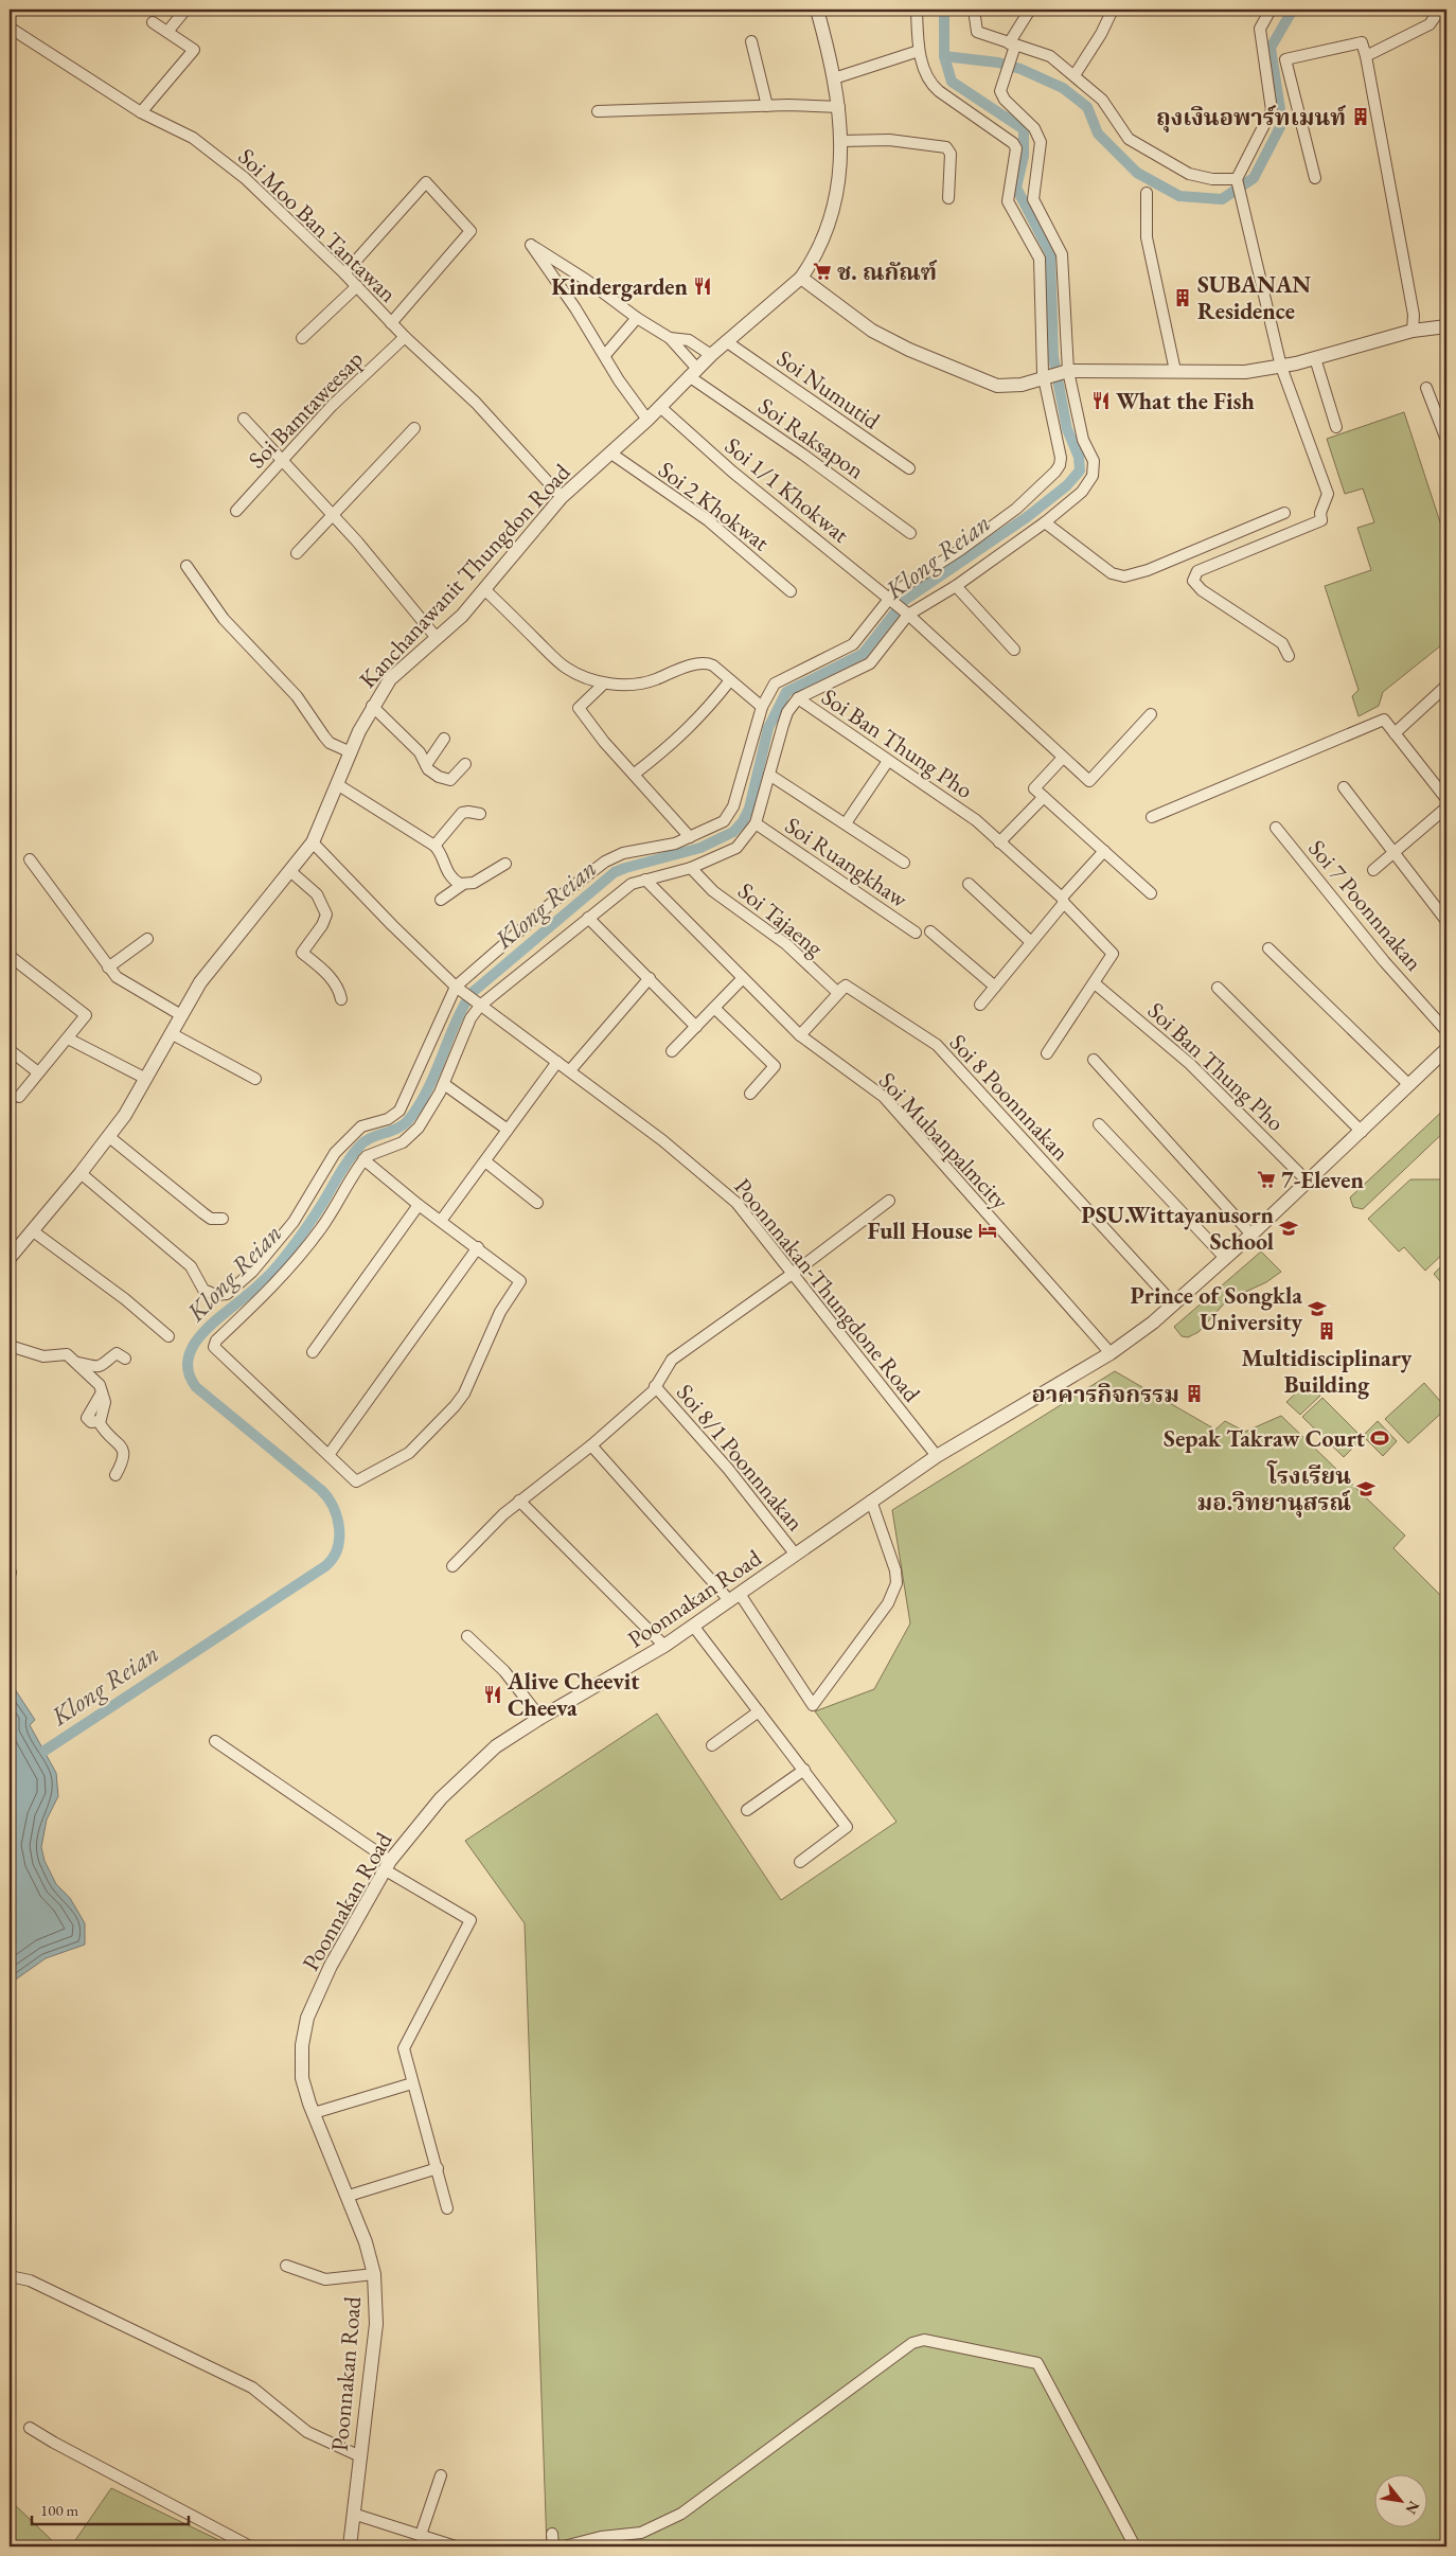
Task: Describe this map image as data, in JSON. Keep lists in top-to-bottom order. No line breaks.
{"streets":{"street":["Soi Moo Ban Tantawan","Soi Numutid","Soi Bamtaweesap","Soi Raksapon","Soi 1/1 Khokwat","Soi 2 Khokwat","Kanchanawanit Thungdon Road","Soi Ban Thung Pho","Soi Ruangkhaw","Soi 7 Poonnnakan","Soi Tajaeng","Soi 8 Poonnnakan","Soi Mubanpalmcity","Poonnnakan-Thungdone Road","Soi 8/1 Poonnnakan","Poonnakan Road"]},"crossings":[["Soi Moo Ban Tantawan","Soi Bamtaweesap"],["Soi Moo Ban Tantawan","Kanchanawanit Thungdon Road"],["Soi Numutid","Kanchanawanit Thungdon Road"],["Soi Raksapon","Kanchanawanit Thungdon Road"],["Soi 1/1 Khokwat","Kanchanawanit Thungdon Road"],["Soi 2 Khokwat","Kanchanawanit Thungdon Road"],["Soi Ban Thung Pho","Poonnakan Road"],["Soi Tajaeng","Soi 8 Poonnnakan"],["Soi 8 Poonnnakan","Poonnakan Road"],["Soi Mubanpalmcity","Poonnakan Road"],["Poonnnakan-Thungdone Road","Poonnakan Road"],["Soi 8/1 Poonnnakan","Poonnakan Road"]],"water":["Klong Reian"],"places":{"building":["ถุงเงินอพาร์ทเมนท์","SUBANAN Residence","Multidisciplinary Building","อาคารกิจกรรม"],"supermarket":["ช. ณกัณฑ์","7-Eleven"],"restaurant":["Kindergarden","What the Fish","Alive Cheevit Cheeva"],"school or university":["PSU.Wittayanusorn School","Prince of Songkla University","โรงเรียน มอ.วิทยานุสรณ์"],"hotel":["Full House"],"sports":["Sepak Takraw Court"]},"scale_bar":"100 m","north":"bottom right"}
